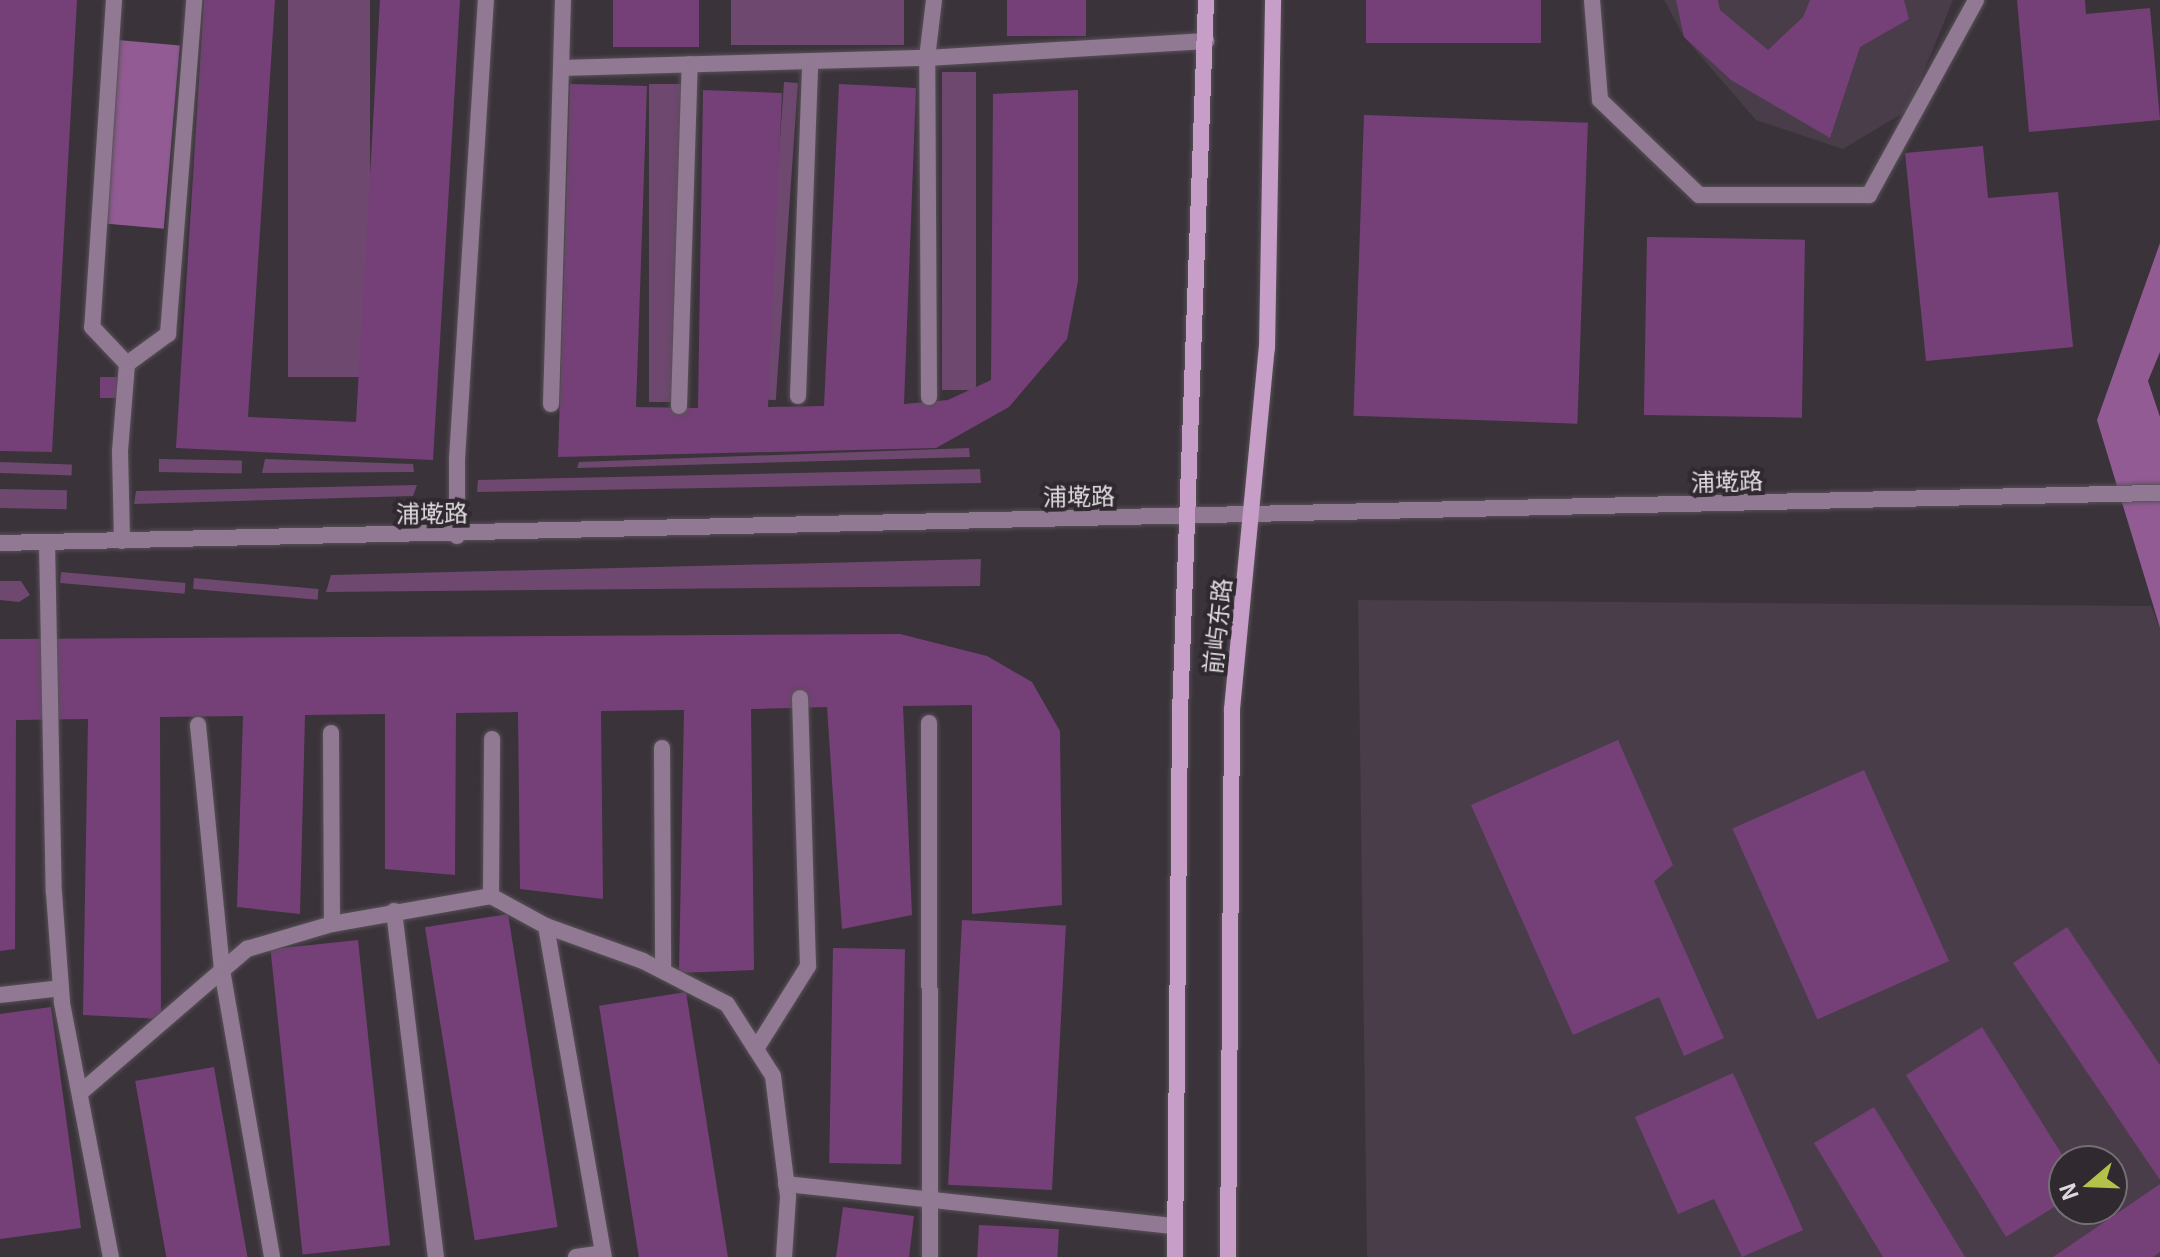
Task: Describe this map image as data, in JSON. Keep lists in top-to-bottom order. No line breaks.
{"streets":{"main road":["前屿东路"],"street":["浦墘路"]},"crossings":[["浦墘路","前屿东路"]],"north":"left"}
